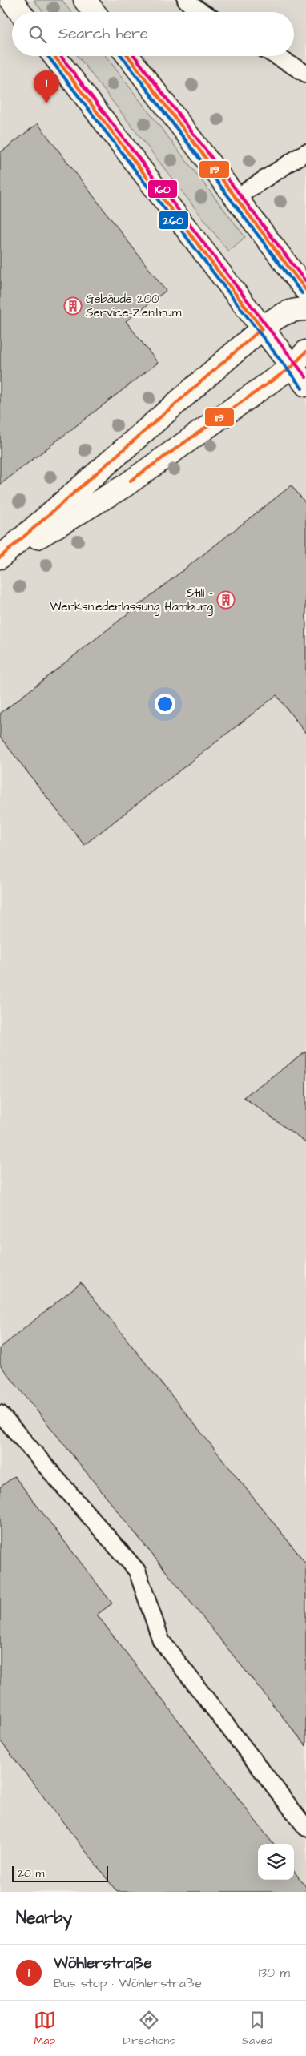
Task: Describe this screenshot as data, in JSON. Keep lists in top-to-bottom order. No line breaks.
{"places":{"building":["Gebäude 200 Service-Zentrum","Still - Werksniederlassung Hamburg"]},"lines":["transit line 119","transit line 260","transit line 160"],"scale_bar":"20 m","page":{"search":"Search here","pins":"1","scale":"20 m","heading":"Nearby","list":[{"mark":"1","name":"Wöhlerstraße","note":"Bus stop · Wöhlerstraße","value":"130 m"}],"nav":["Map","Directions","Saved"]}}
